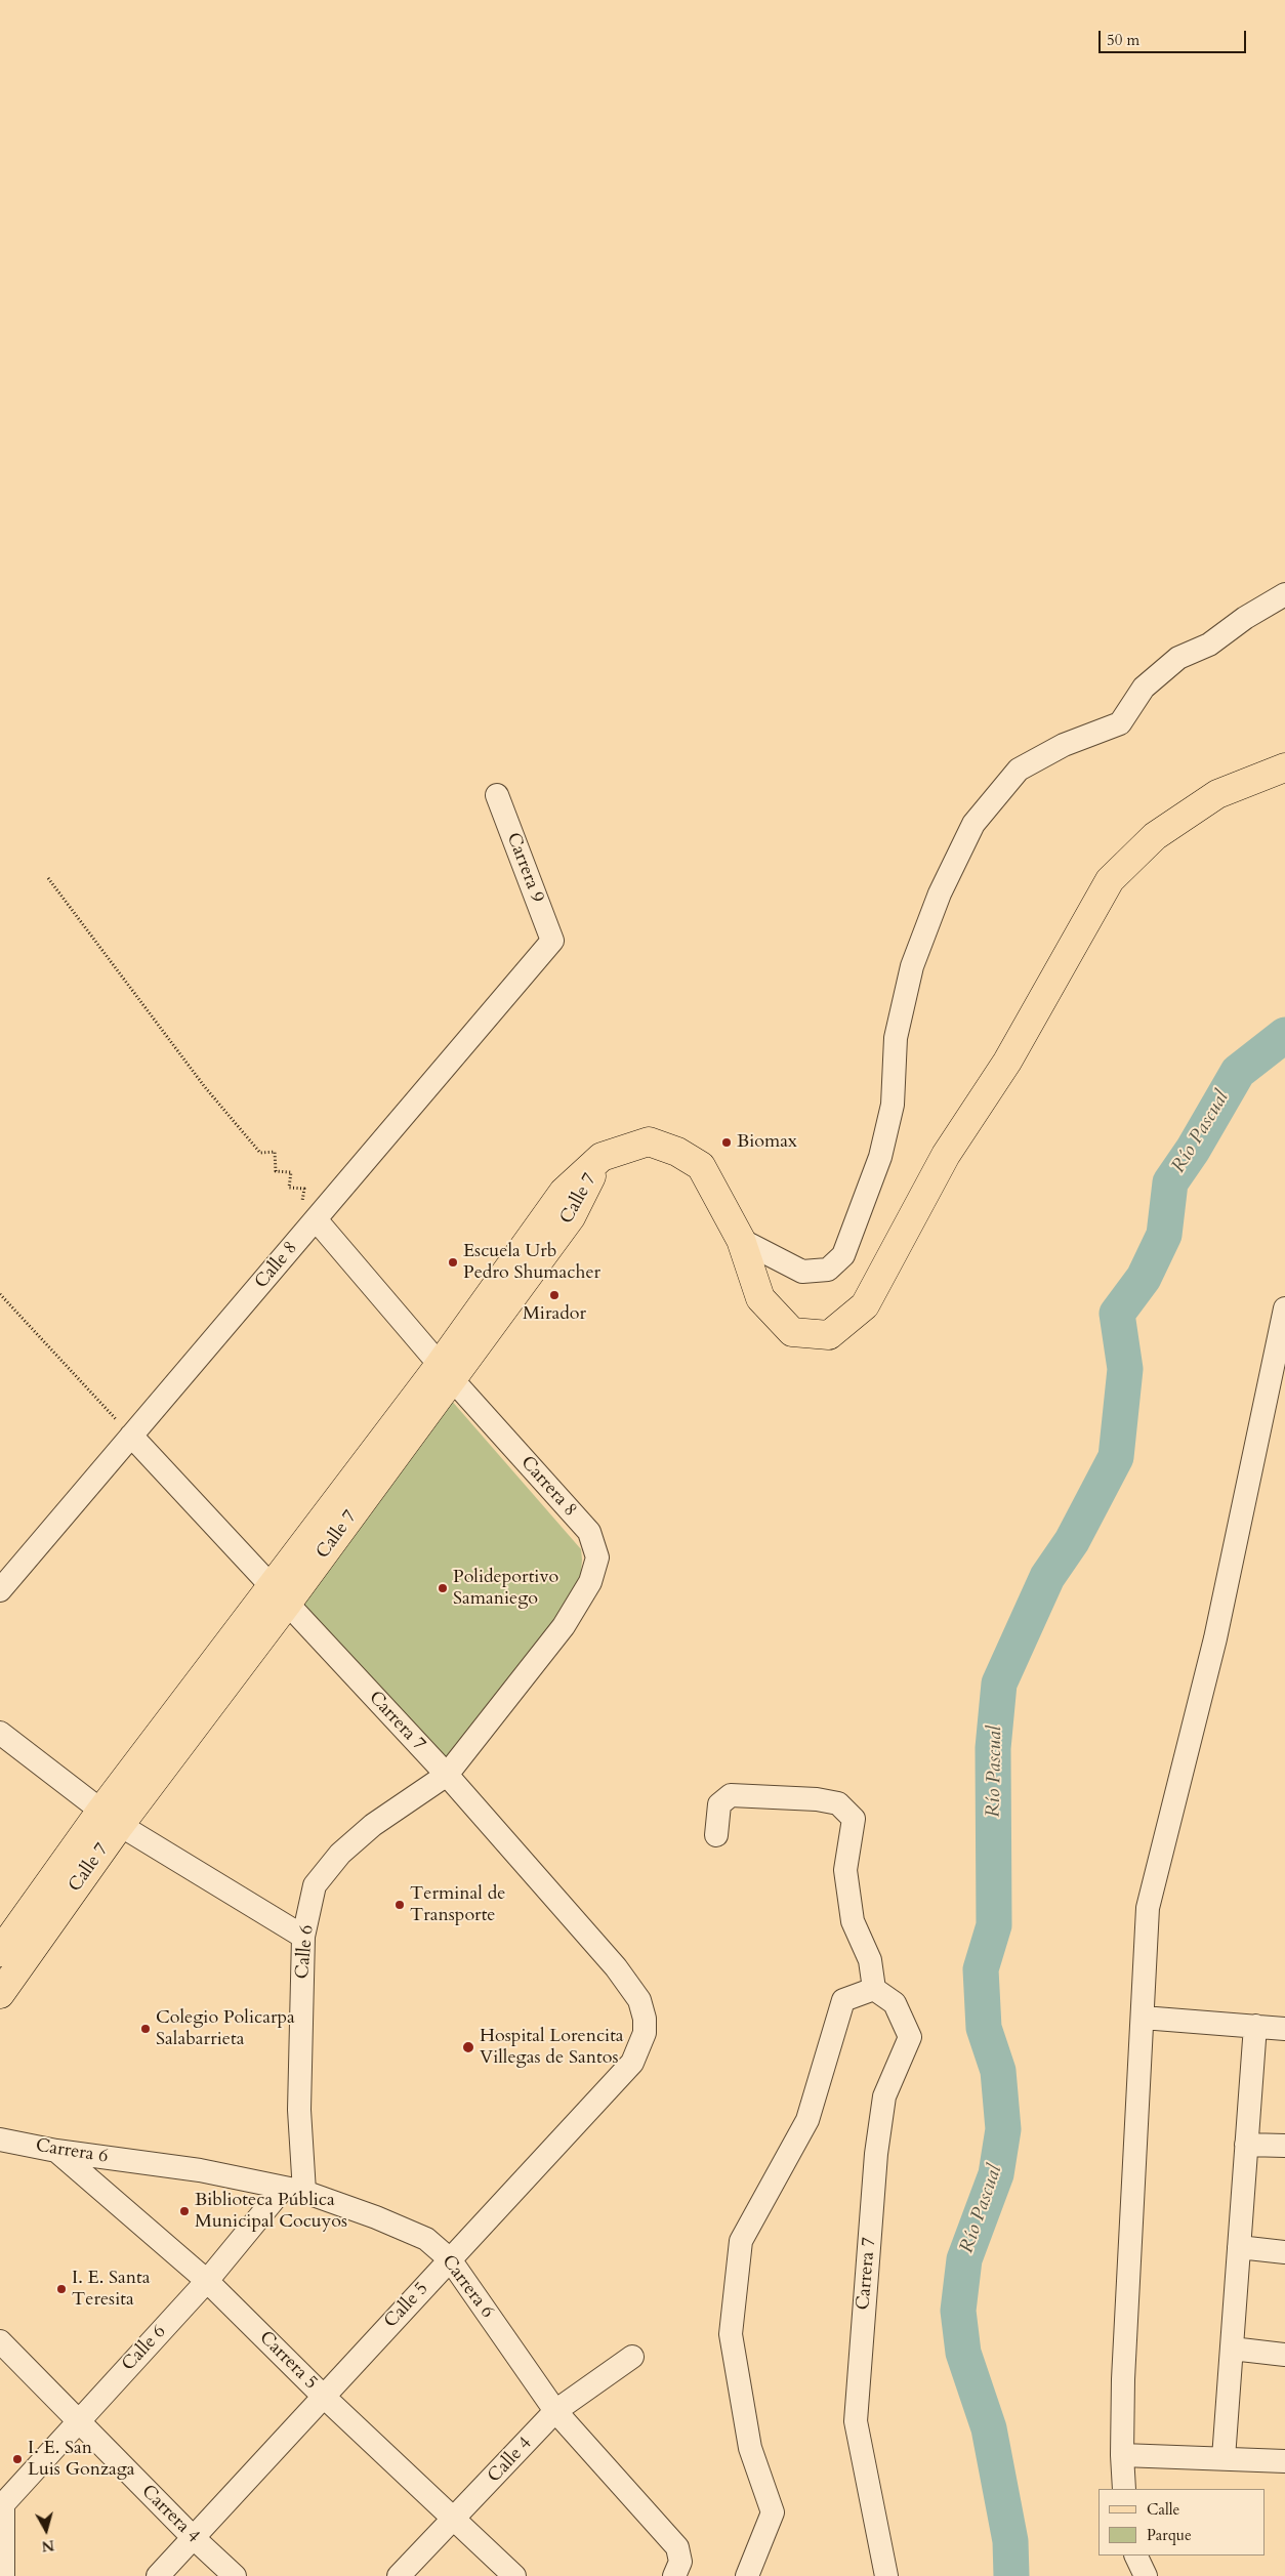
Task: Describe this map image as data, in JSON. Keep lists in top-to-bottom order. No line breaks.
{"streets":{"main road":["Calle 7"],"street":["Carrera 9","Calle 8","Carrera 8","Carrera 7","Calle 6","Carrera 6","Calle 5","Carrera 5","Calle 4","Carrera 4"]},"crossings":[["Carrera 9","Calle 8"],["Calle 7","Carrera 8"],["Calle 7","Carrera 7"],["Calle 8","Carrera 8"],["Calle 8","Carrera 7"],["Carrera 8","Carrera 7"],["Carrera 8","Calle 6"],["Carrera 7","Calle 6"],["Carrera 7","Calle 5"],["Calle 6","Carrera 6"],["Calle 6","Carrera 5"],["Calle 6","Carrera 4"],["Carrera 6","Calle 5"],["Carrera 6","Carrera 5"],["Carrera 6","Calle 4"],["Calle 5","Carrera 5"],["Calle 5","Carrera 4"],["Carrera 5","Calle 4"]],"water":["Río Pascual"],"places":["Biomax","Escuela Urb Pedro Shumacher","Mirador","Polideportivo Samaniego","Terminal de Transporte","Colegio Policarpa Salabarrieta","Hospital Lorencita Villegas de Santos","Biblioteca Pública Municipal Cocuyos","I. E. Santa Teresita","I. E. San Luis Gonzaga"],"legend":["Calle","Parque"],"scale_bar":"50 m","north":"bottom"}
